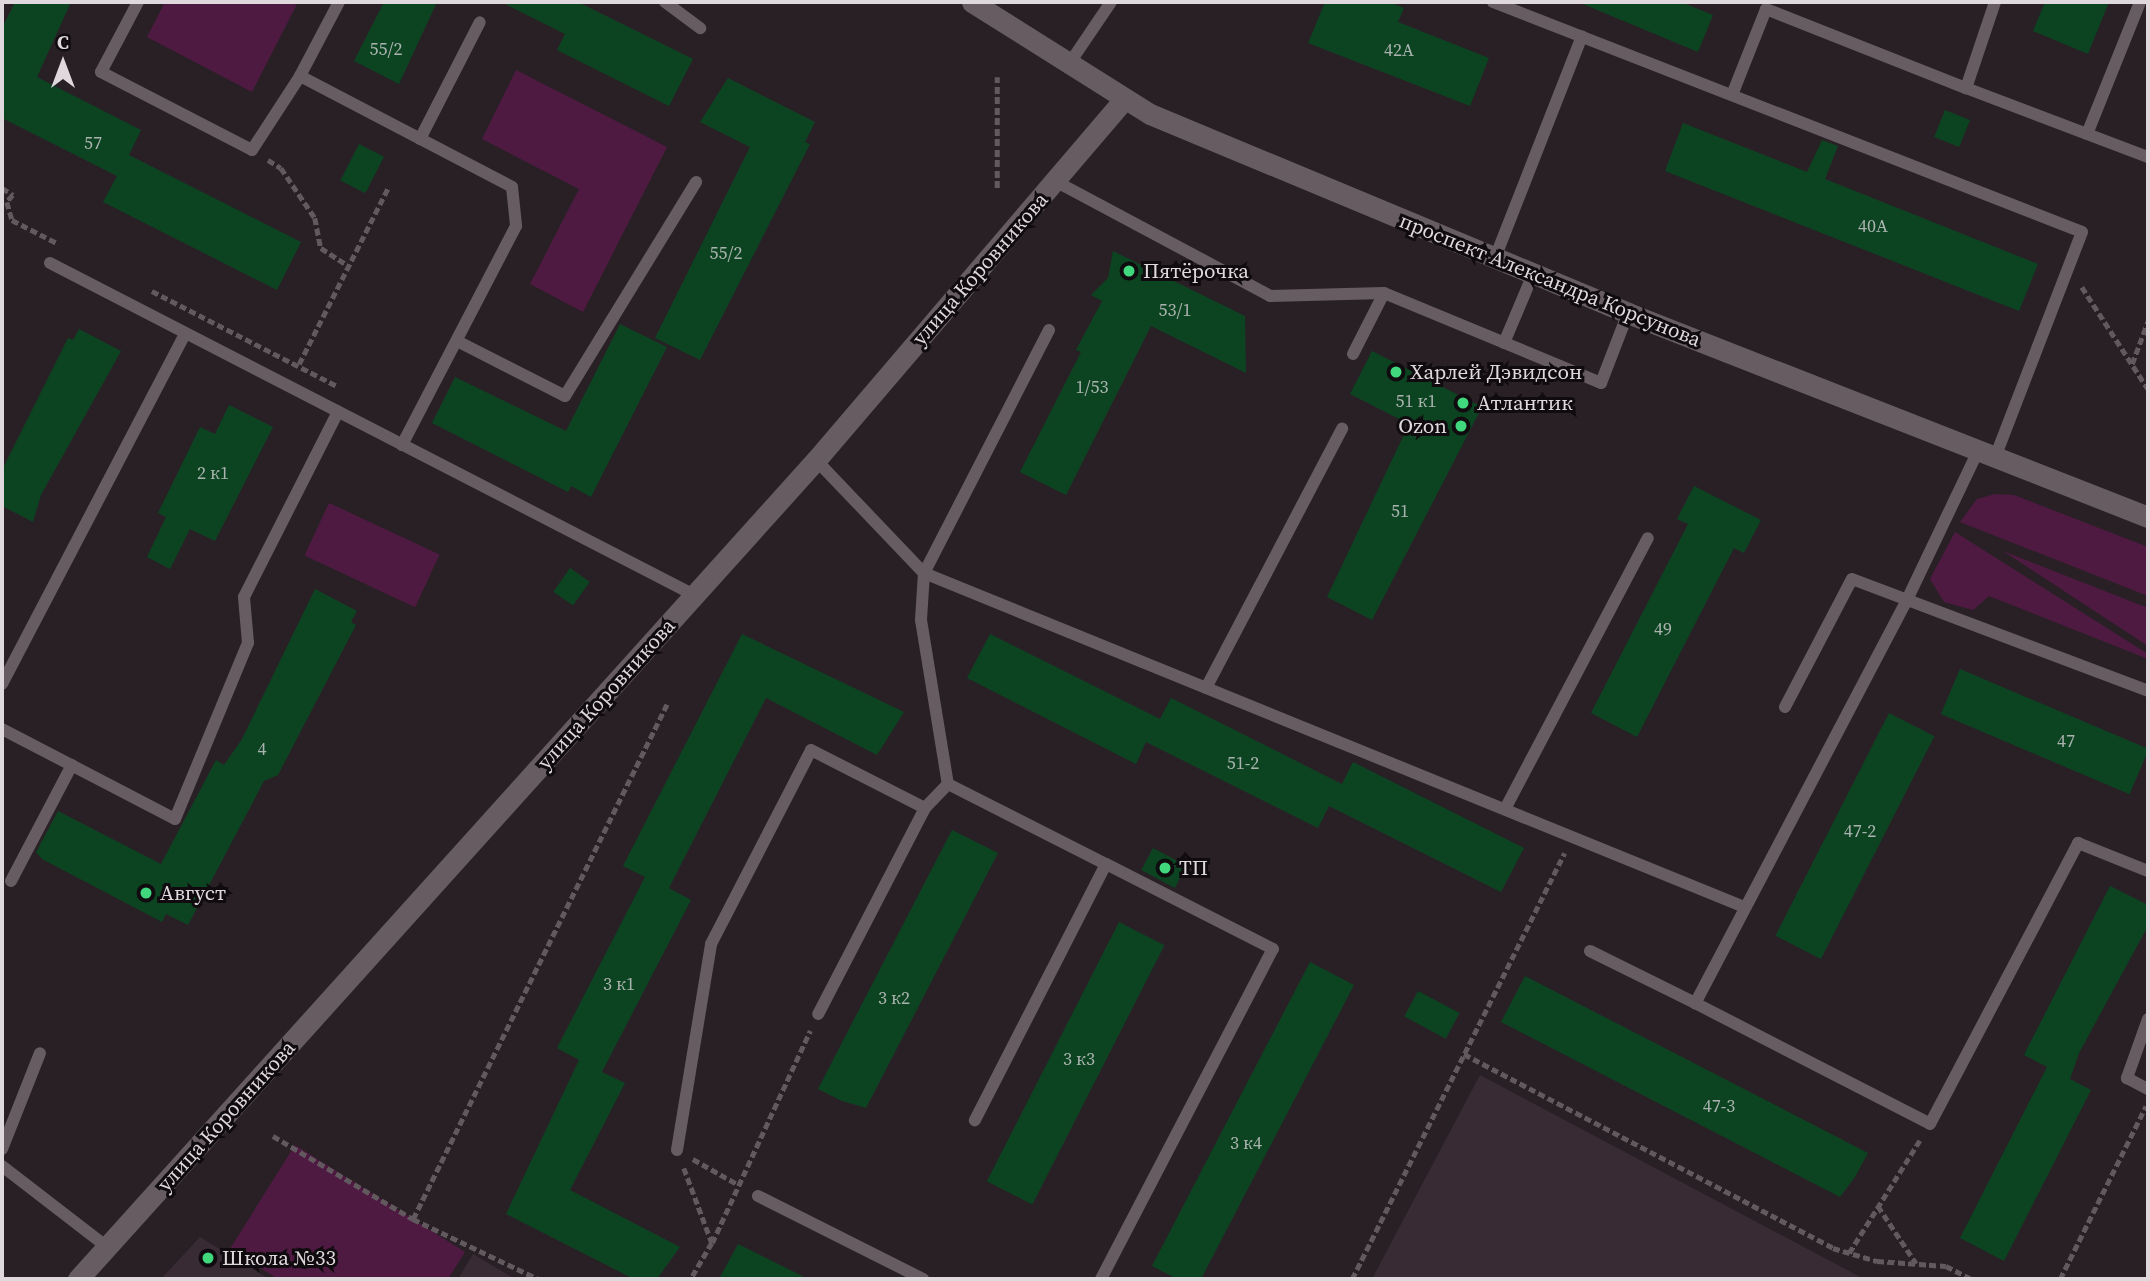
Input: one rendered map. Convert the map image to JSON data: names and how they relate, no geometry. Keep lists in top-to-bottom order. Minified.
{"streets":{"street":["улица Коровникова","проспект Александра Корсунова"]},"crossings":[["улица Коровникова","проспект Александра Корсунова"]],"places":["Пятёрочка","Харлей Дэвидсон","Атлантик","Ozon","ТП","Август","Школа №33"],"house_numbers":["55/2","42А","57","40А","55/2","53/1","1/53","51 к1","2 к1","51","49","47","4","51-2","47-2","3 к1","3 к2","3 к3","47-3","3 к4"],"north":"top"}
